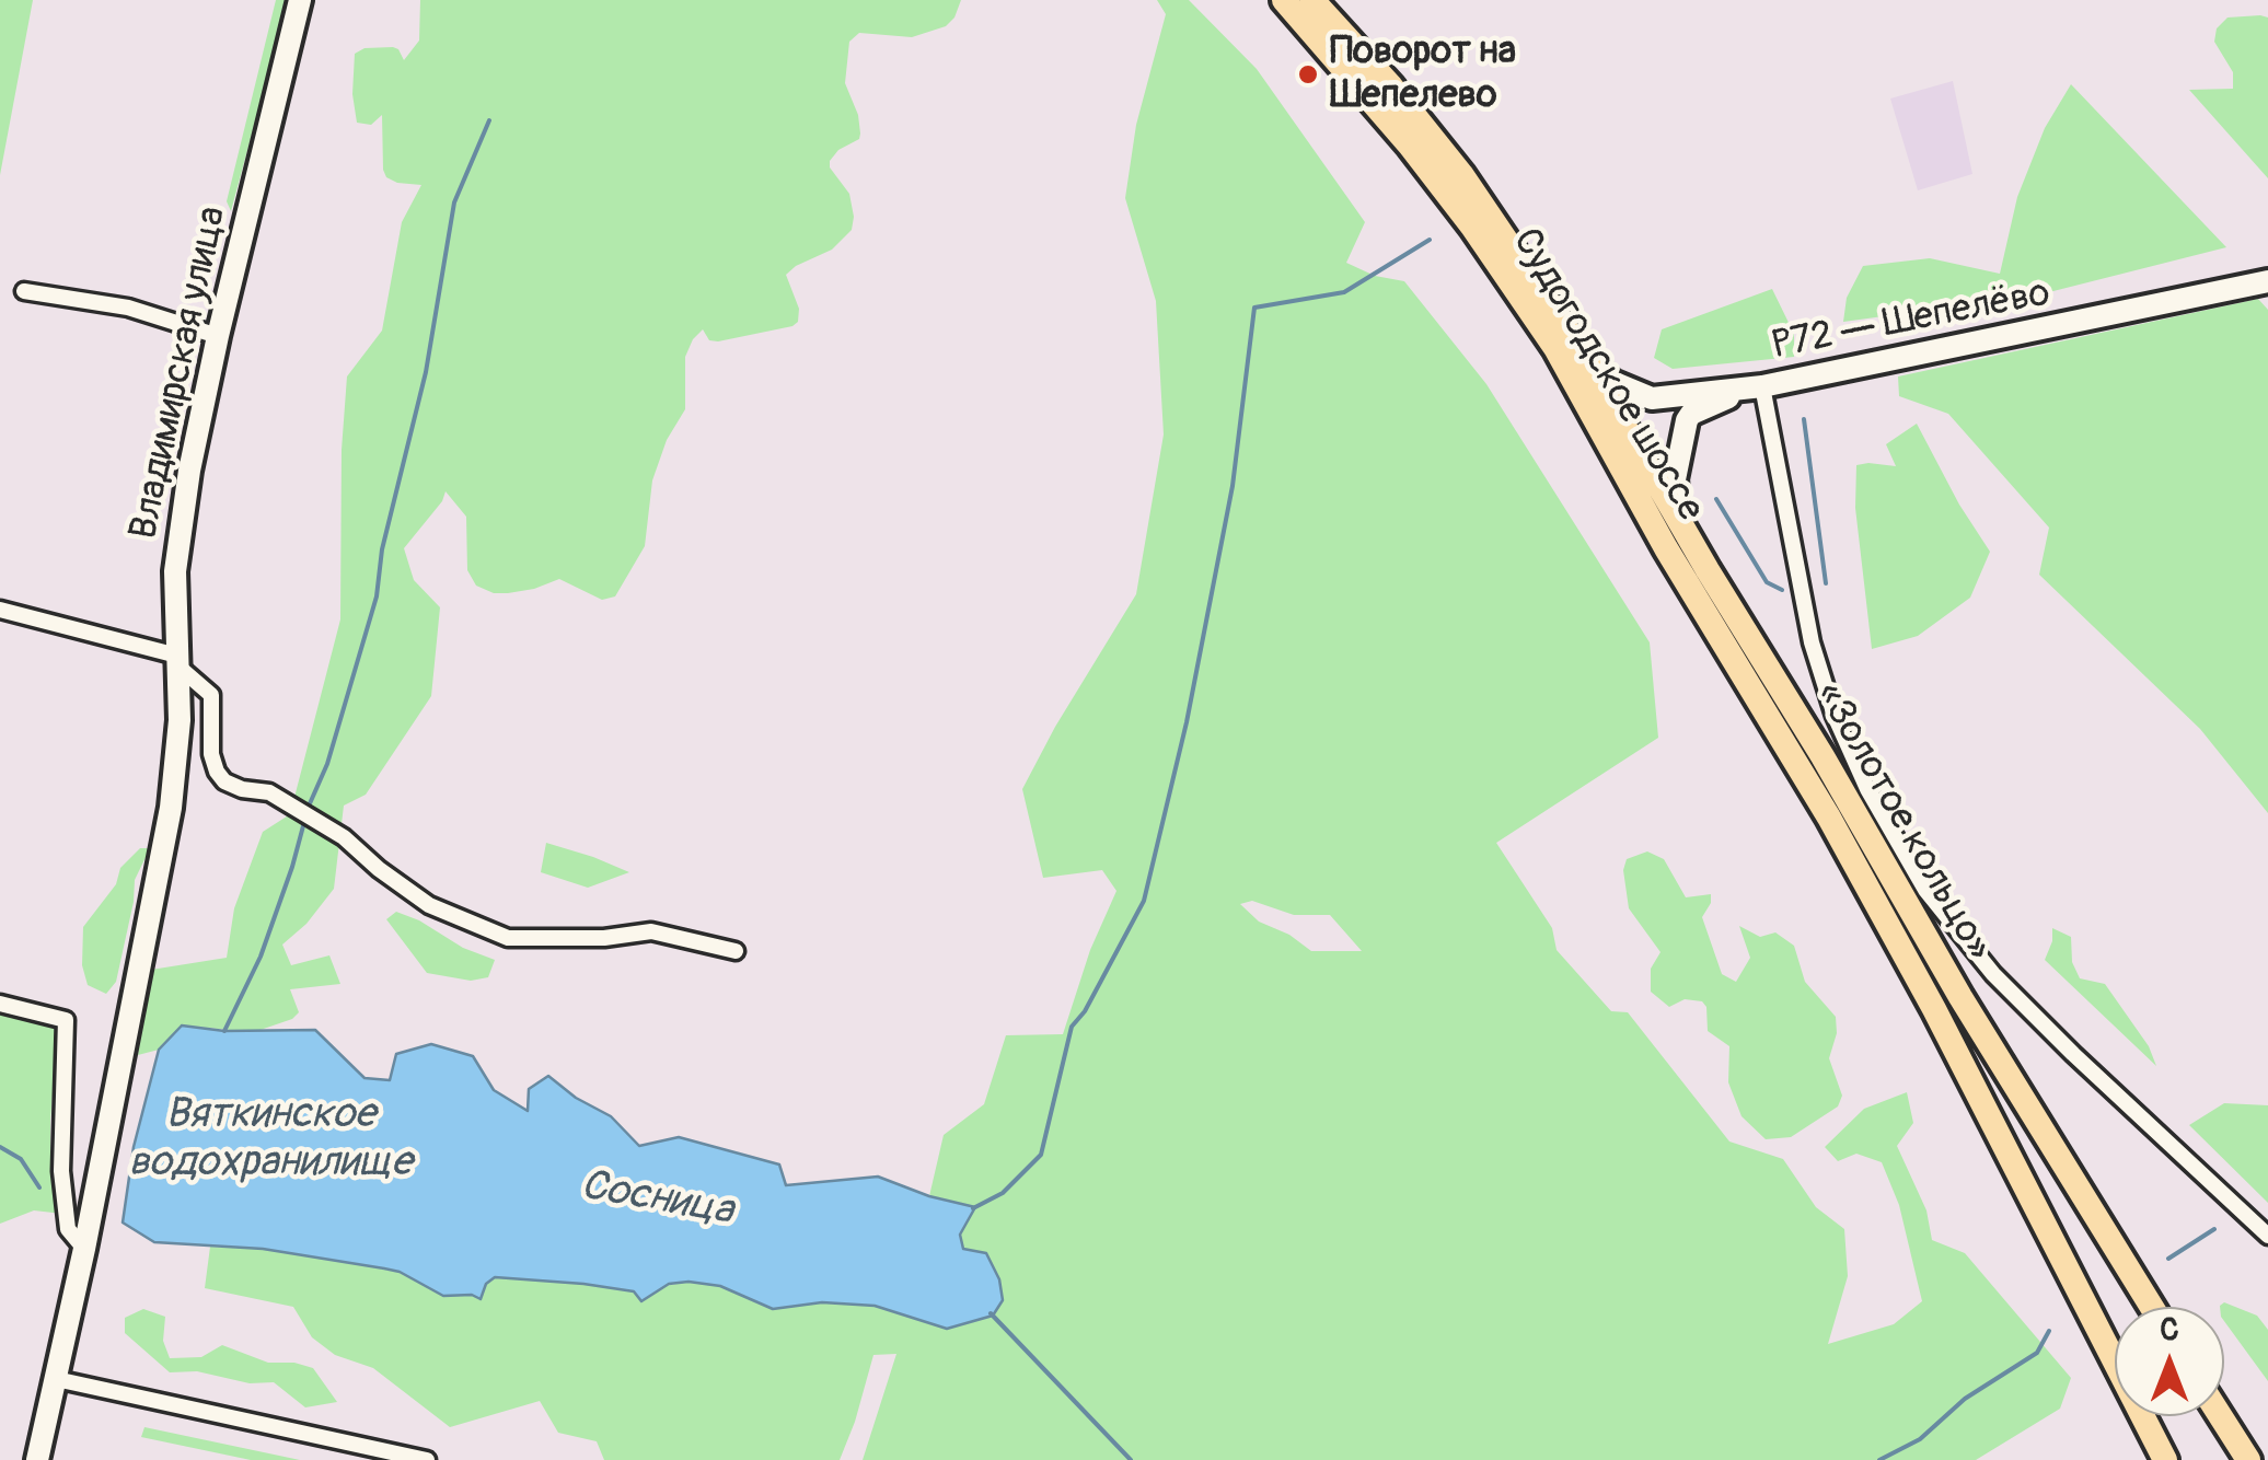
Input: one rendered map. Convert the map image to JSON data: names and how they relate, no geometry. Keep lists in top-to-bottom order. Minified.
{"streets":{"main road":["Судогодское шоссе","«Золотое кольцо»"],"street":["Р72 — Шепелёво","Владимирская улица"]},"crossings":[["Р72 — Шепелёво","Судогодское шоссе"],["Р72 — Шепелёво","«Золотое кольцо»"],["Судогодское шоссе","«Золотое кольцо»"]],"water":["Вяткинское водохранилище","Сосница"],"places":["Поворот на Шепелево"],"north":"top"}
